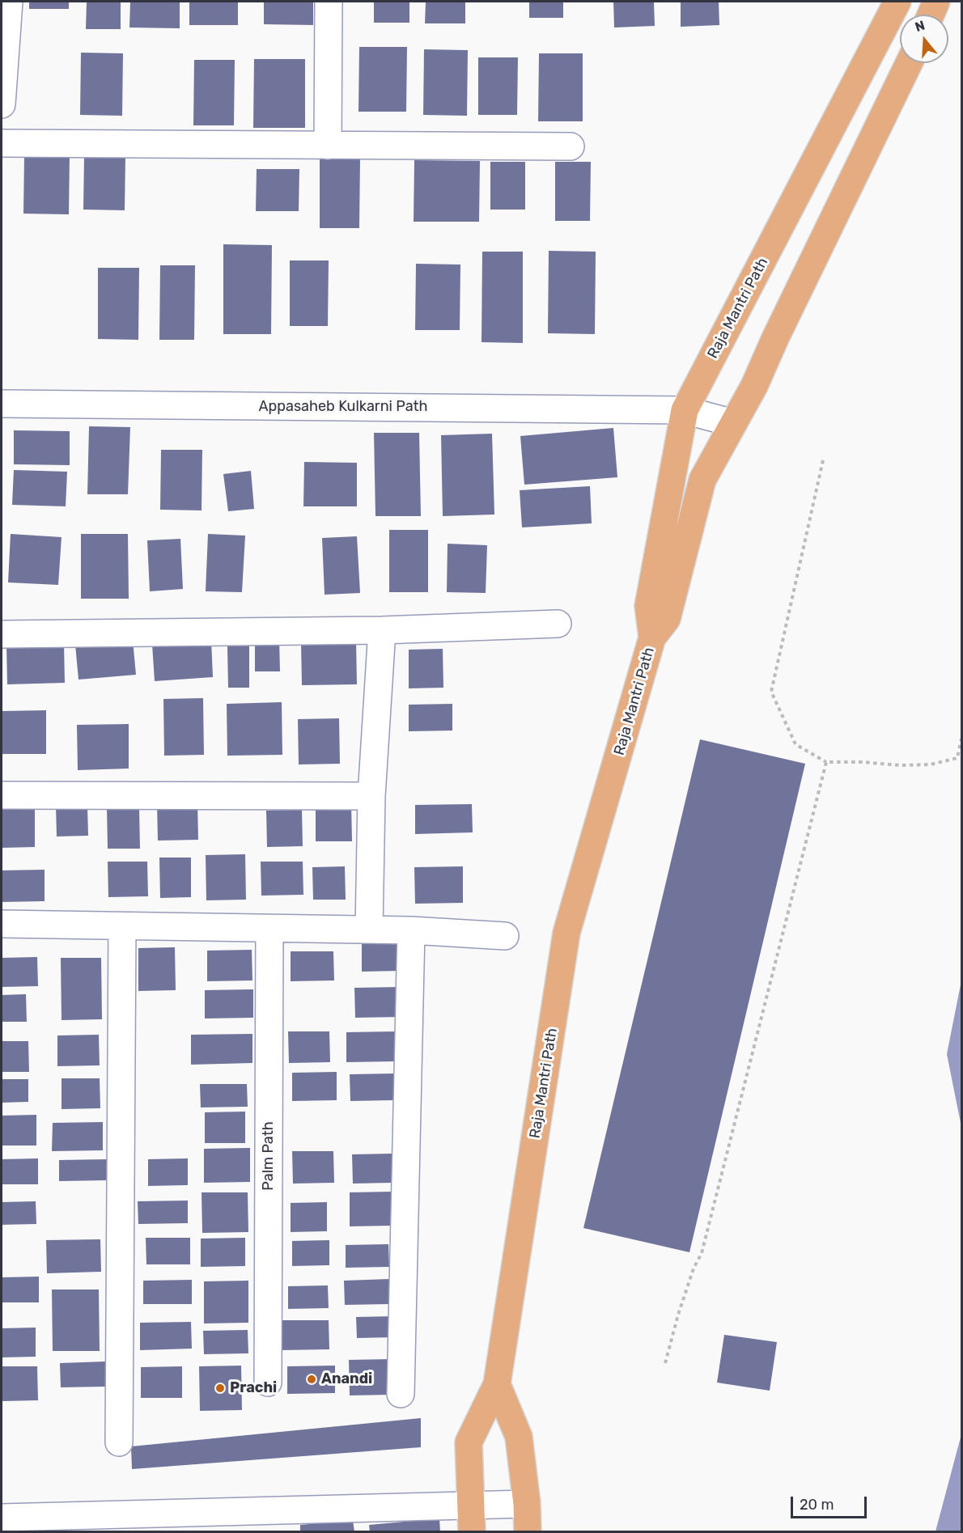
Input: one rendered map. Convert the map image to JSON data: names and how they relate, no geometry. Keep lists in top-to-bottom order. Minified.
{"streets":{"main road":["Raja Mantri Path"],"street":["Appasaheb Kulkarni Path","Palm Path"]},"crossings":[["Raja Mantri Path","Appasaheb Kulkarni Path"]],"places":["Anandi","Prachi"],"scale_bar":"20 m","north":"top"}
